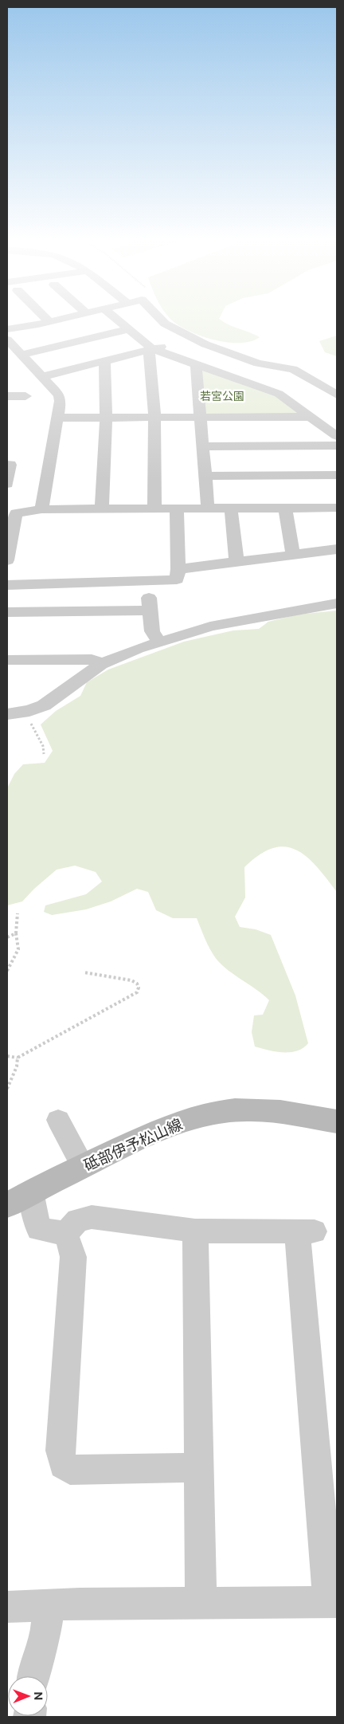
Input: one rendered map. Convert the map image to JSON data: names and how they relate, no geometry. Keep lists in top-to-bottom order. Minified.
{"streets":{"main road":["砥部伊予松山線"]},"parks":["若宮公園"],"north":"right"}
